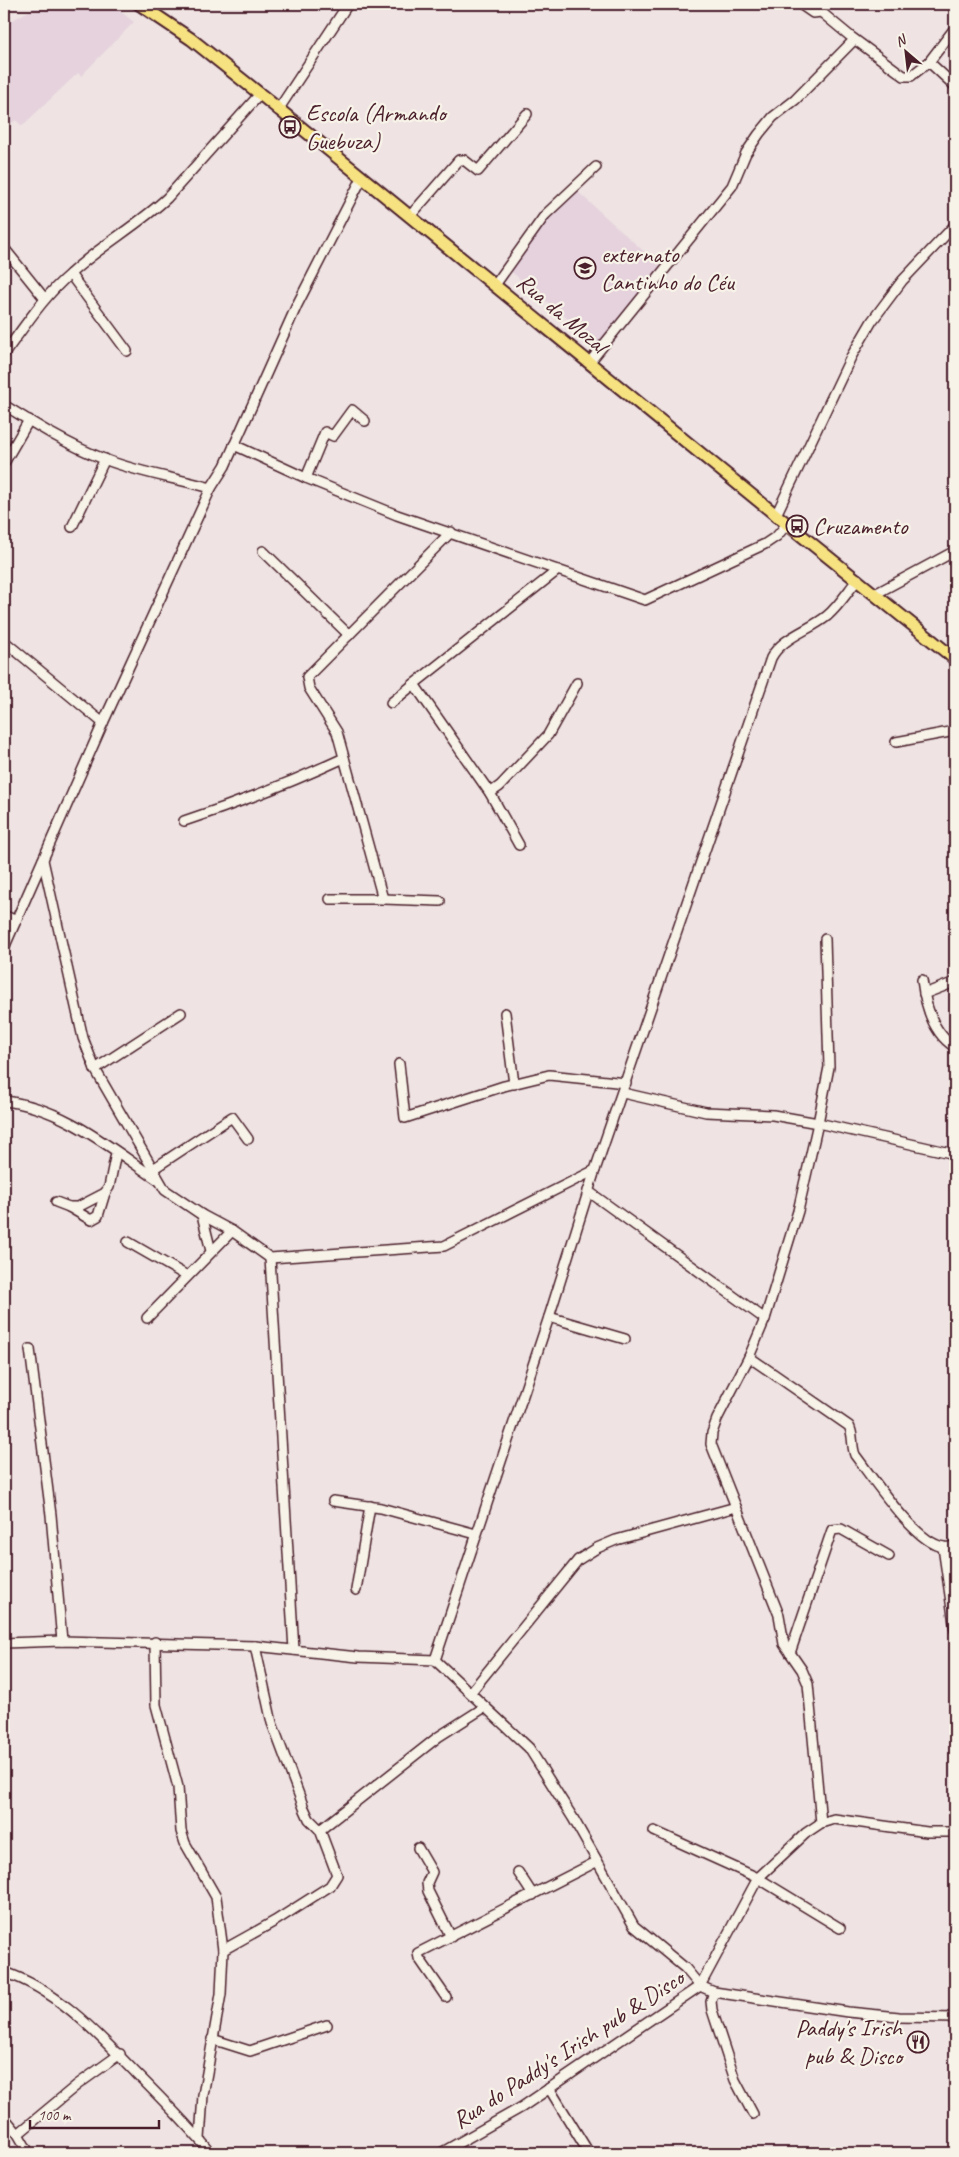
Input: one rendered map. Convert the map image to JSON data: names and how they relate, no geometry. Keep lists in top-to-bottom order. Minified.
{"streets":{"main road":["Rua da Mozal"],"street":["Rua do Paddy's Irish pub & Disco"]},"places":{"bus stop":["Escola (Armando Guebuza)","Cruzamento"],"school or university":["externato Cantinho do Céu"],"restaurant":["Paddy's Irish pub & Disco"]},"scale_bar":"100 m","north":"top left"}
